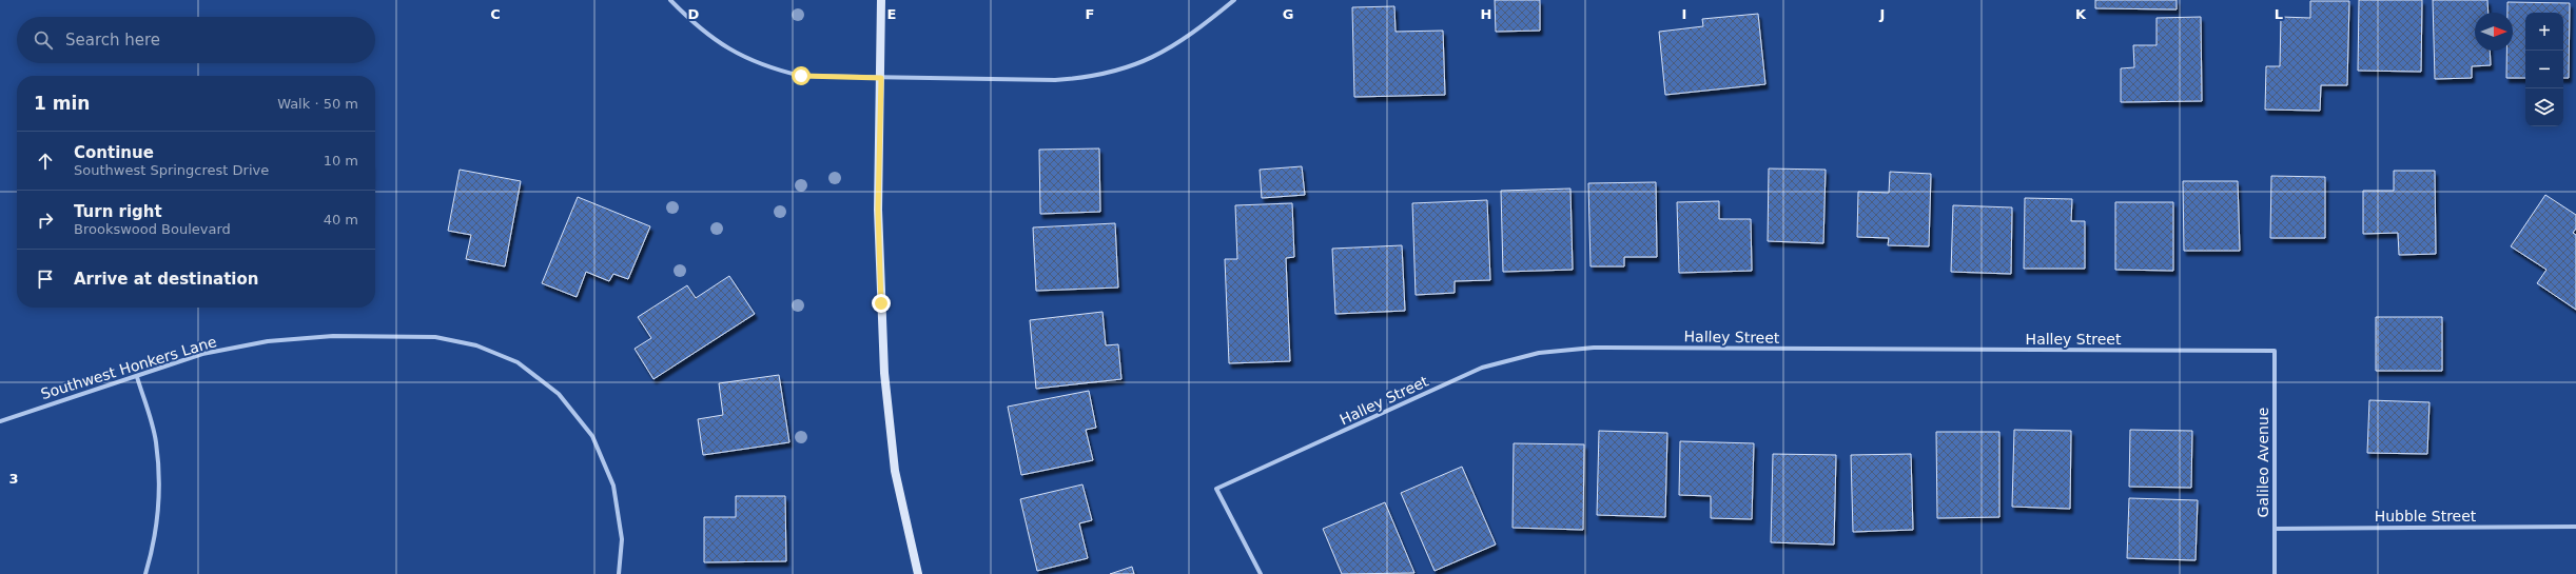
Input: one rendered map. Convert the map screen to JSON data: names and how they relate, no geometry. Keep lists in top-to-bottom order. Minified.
{"streets":{"street":["Halley Street","Southwest Honkers Lane","Galileo Avenue","Hubble Street"]},"crossings":[["Halley Street","Galileo Avenue"],["Galileo Avenue","Hubble Street"]],"north":"right","page":{"map_buttons":["+","−"],"search":"Search here","heading":["1 min","Walk · 50 m"],"list":[["Continue","Southwest Springcrest Drive","10 m"],["Turn right","Brookswood Boulevard","40 m"],"Arrive at destination"]},"grid":{"columns":["C","D","E","F","G","H","I","J","K","L"],"rows":["3"]}}
